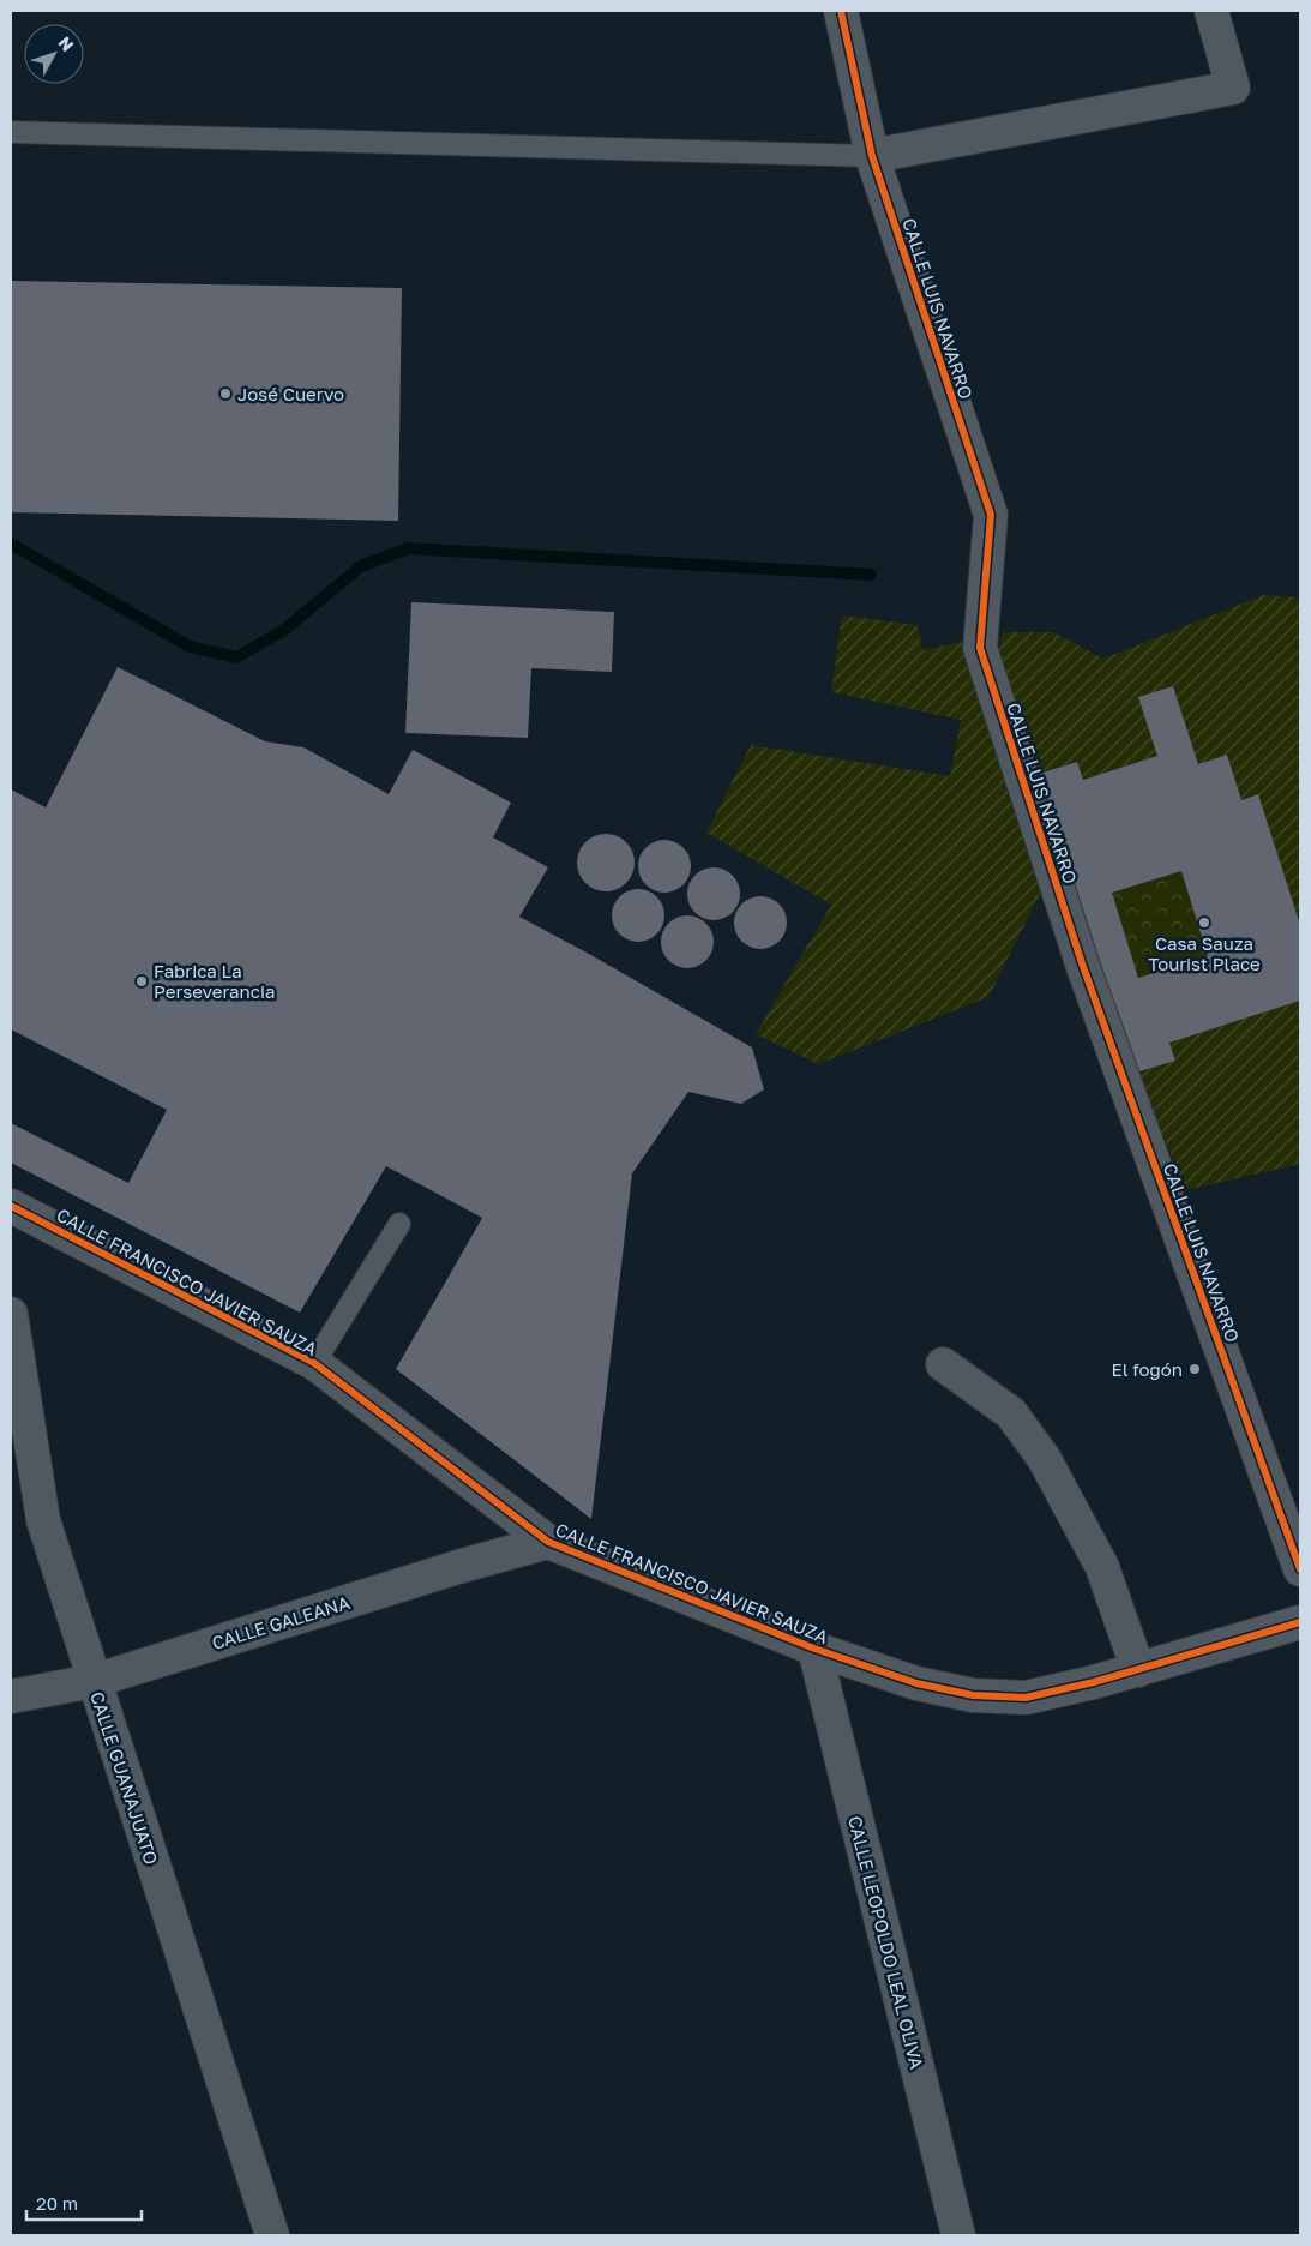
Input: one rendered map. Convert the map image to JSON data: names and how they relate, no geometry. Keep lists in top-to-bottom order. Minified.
{"streets":{"street":["CALLE LUIS NAVARRO","CALLE FRANCISCO JAVIER SAUZA","CALLE GALEANA","CALLE GUANAJUATO","CALLE LEOPOLDO LEAL OLIVA"]},"crossings":[["CALLE FRANCISCO JAVIER SAUZA","CALLE GALEANA"],["CALLE FRANCISCO JAVIER SAUZA","CALLE LEOPOLDO LEAL OLIVA"],["CALLE GALEANA","CALLE GUANAJUATO"]],"places":["José Cuervo","Casa Sauza Tourist Place","Fabrica La Perseverancia","El fogón"],"scale_bar":"20 m","north":"top right"}
